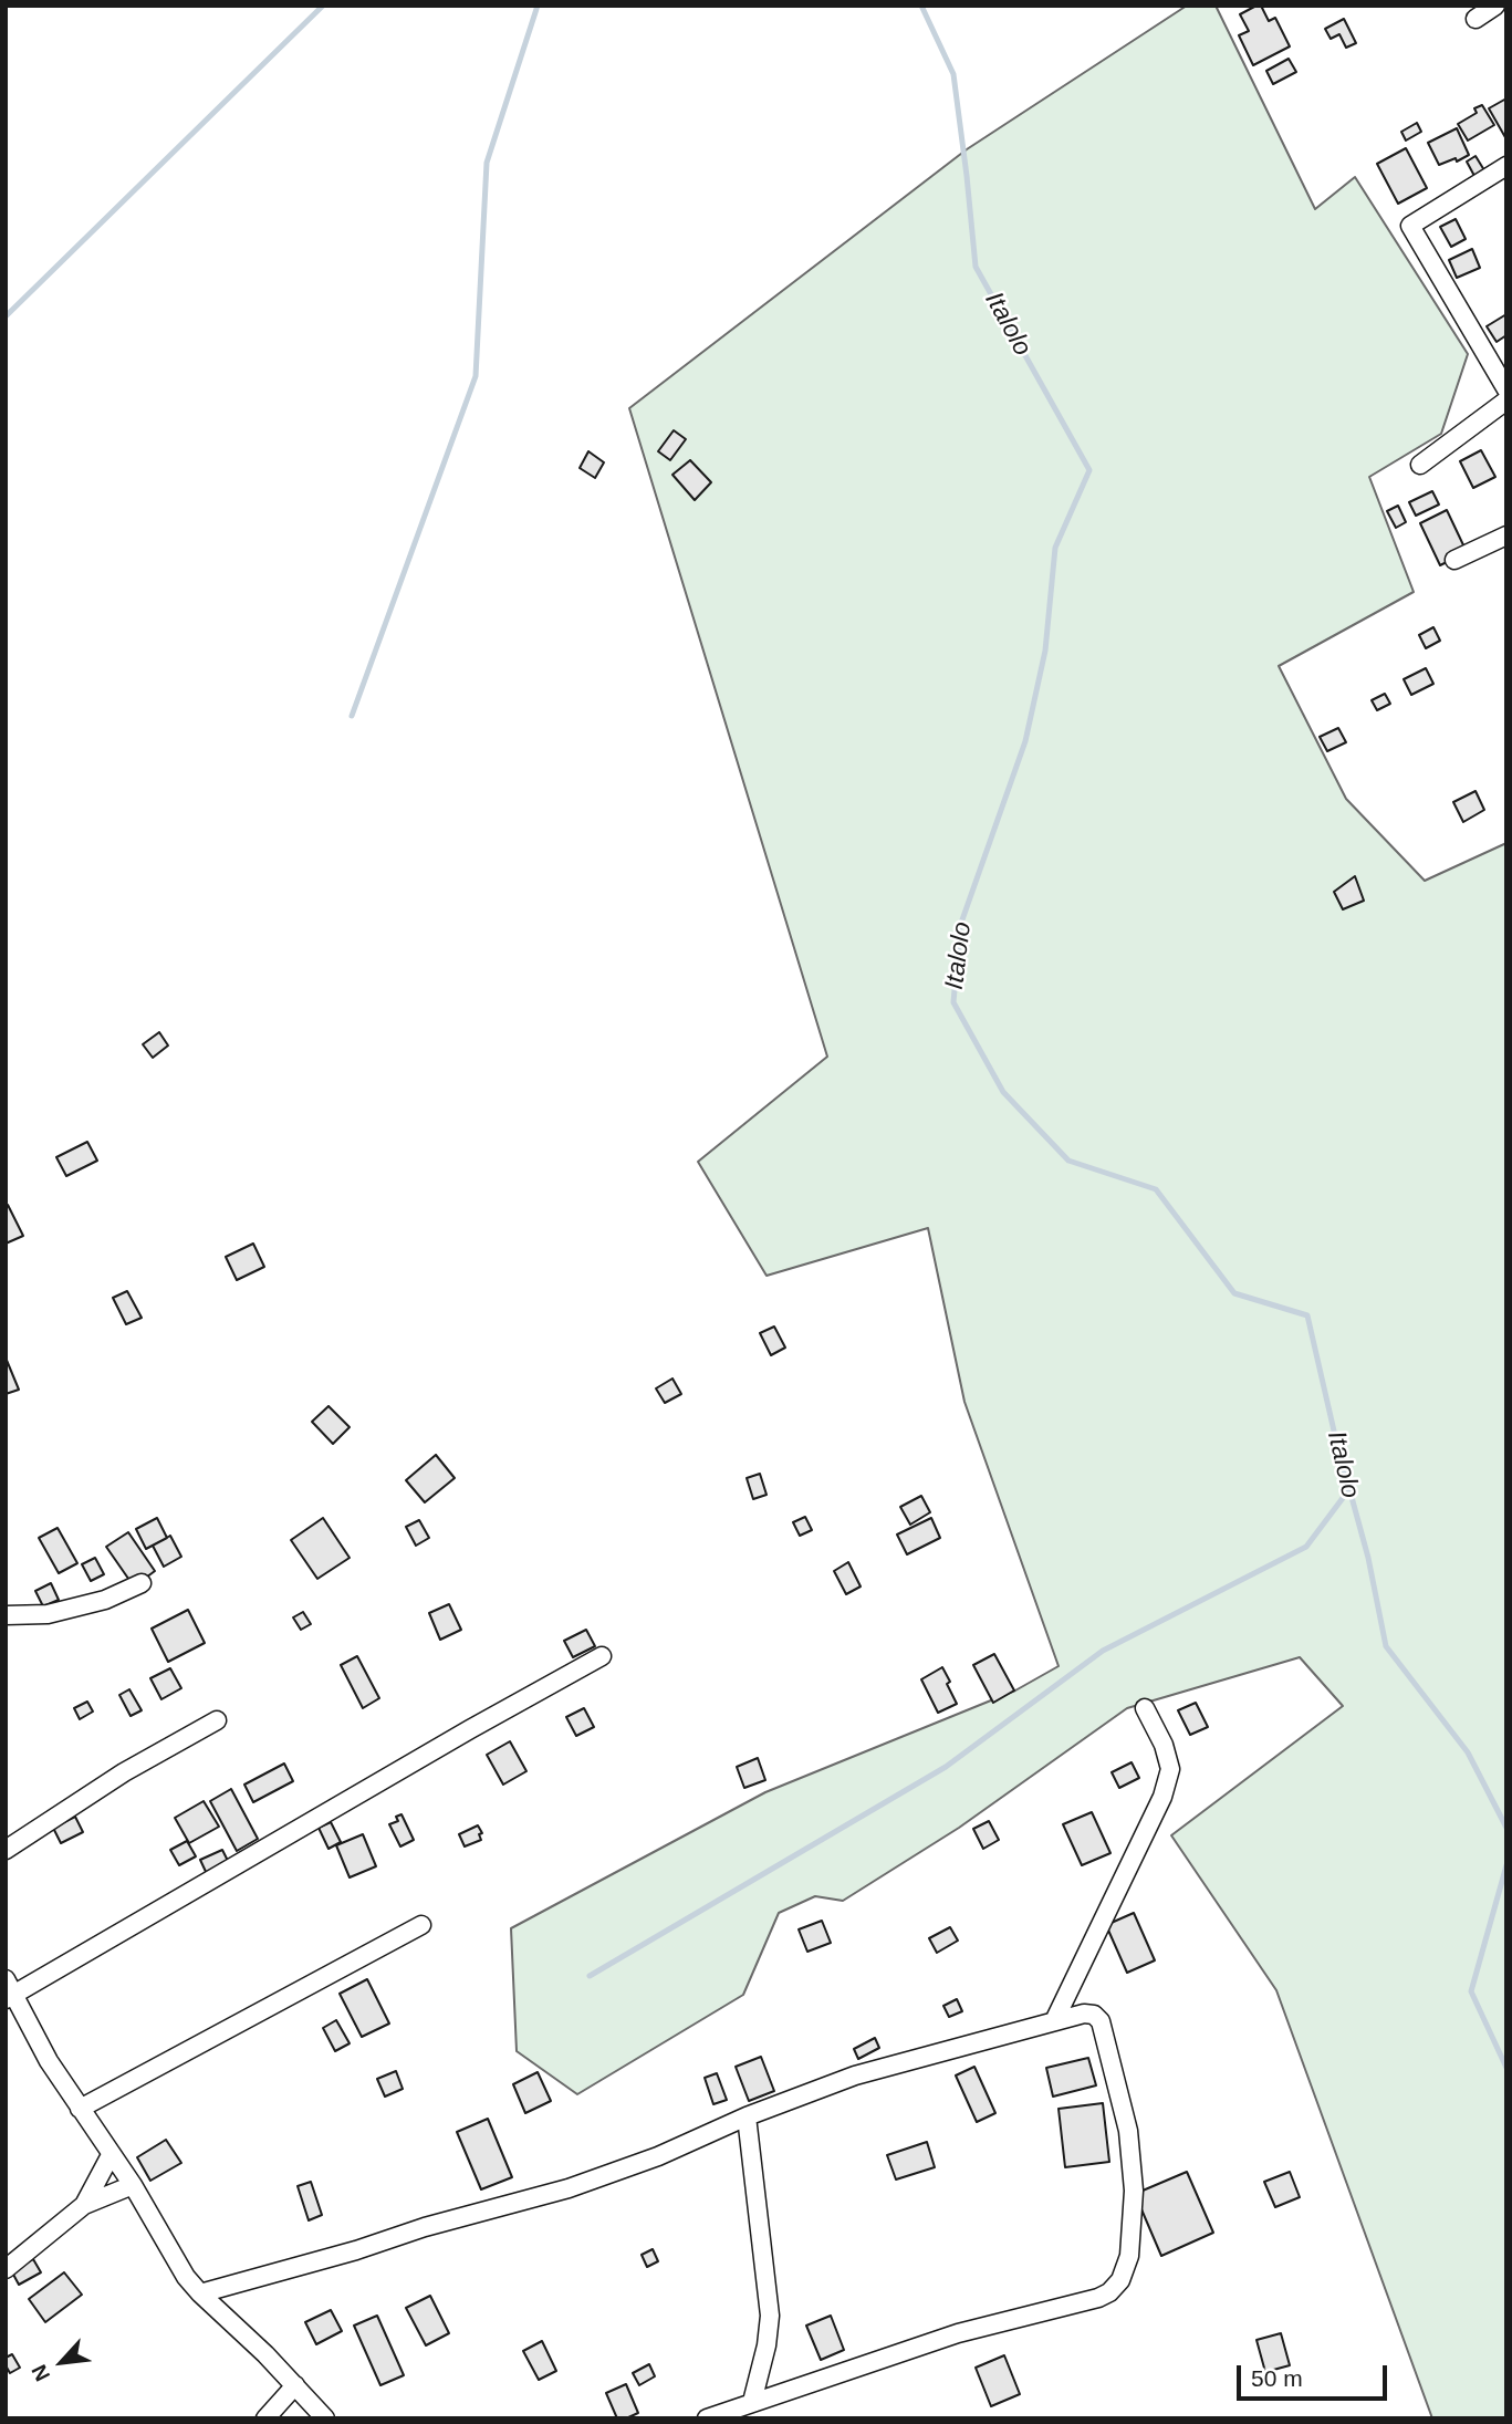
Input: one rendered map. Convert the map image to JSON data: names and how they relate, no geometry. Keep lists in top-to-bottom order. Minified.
{"water":["Italolo"],"scale_bar":"50 m","north":"bottom left"}
